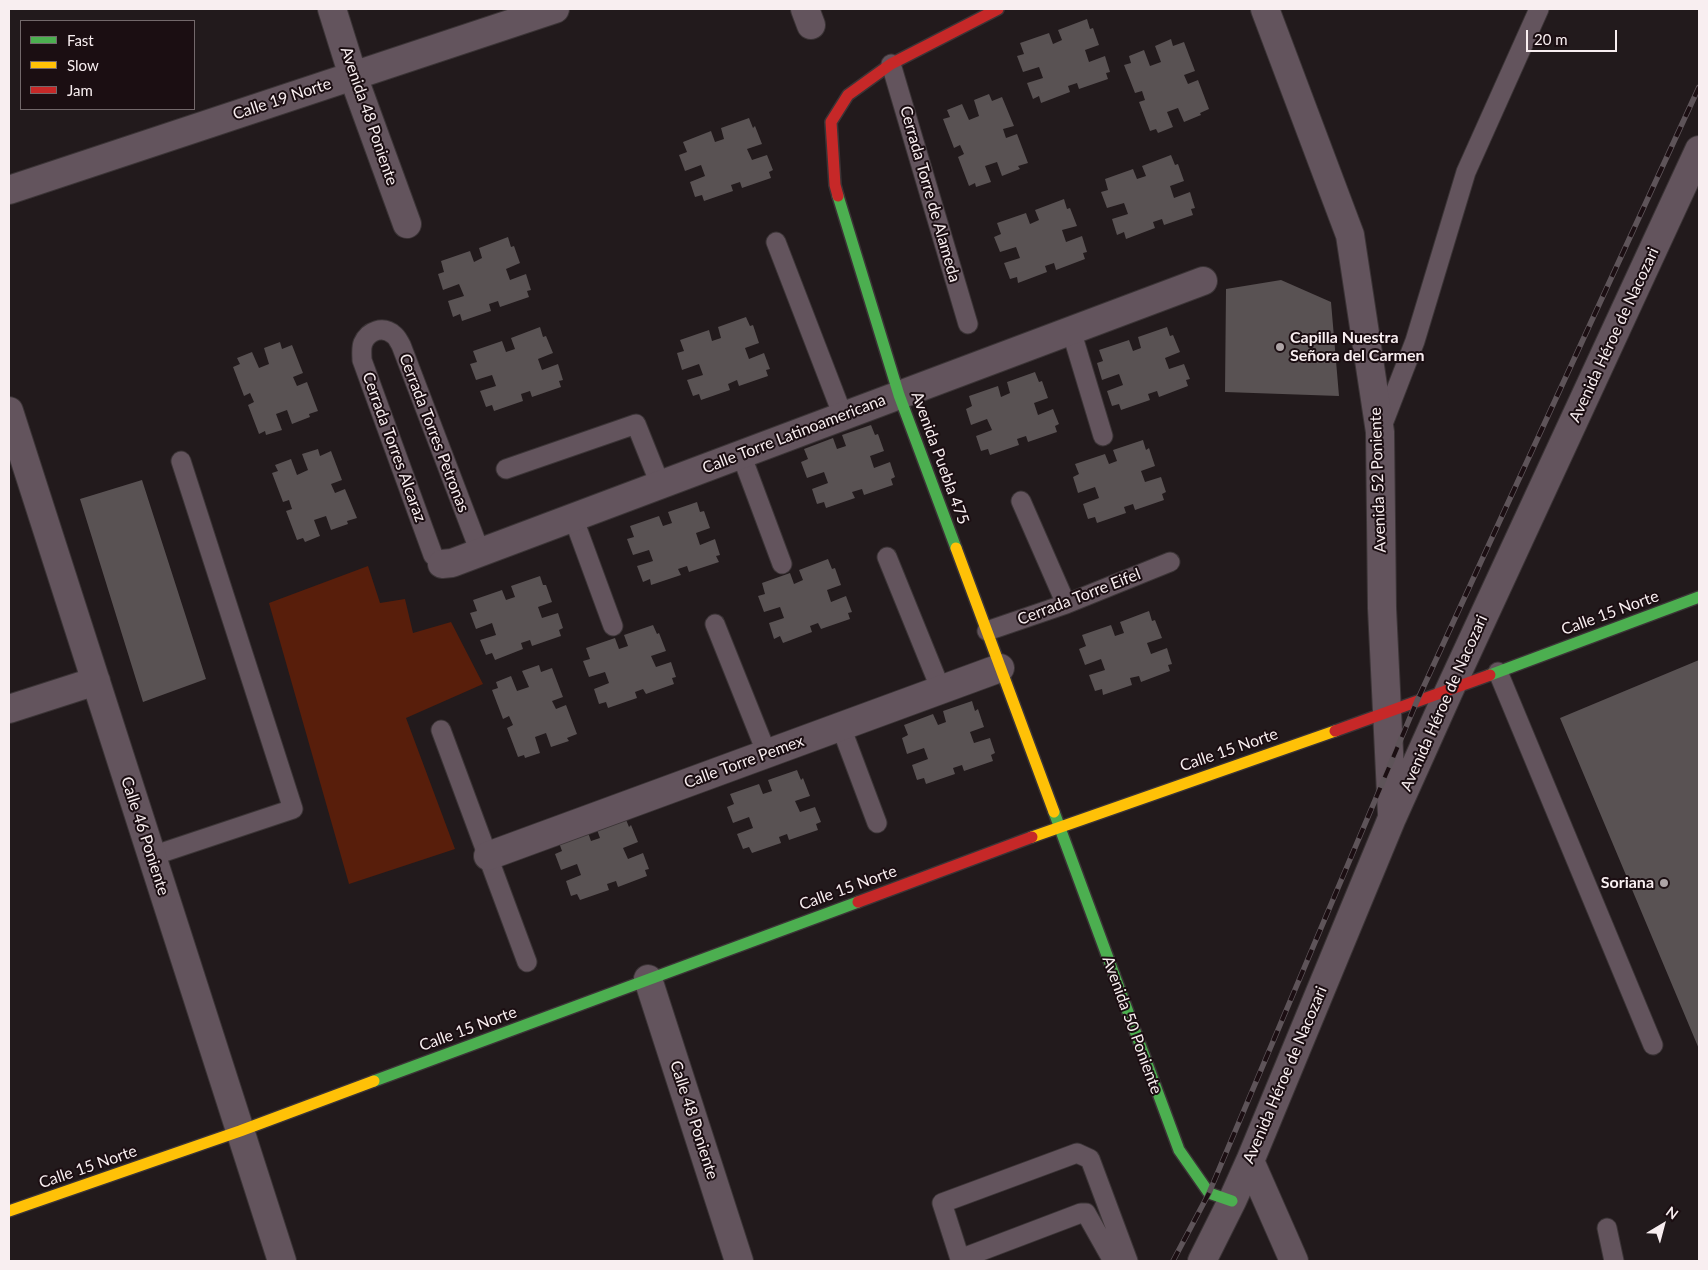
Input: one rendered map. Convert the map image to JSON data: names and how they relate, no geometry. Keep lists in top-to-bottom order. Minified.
{"streets":{"street":["Calle 19 Norte","Avenida 48 Poniente","Avenida Héroe de Nacozari","Calle Torre Latinoamericana","Avenida Puebla 475","Avenida 52 Poniente","Calle 15 Norte","Calle Torre Pemex","Calle 46 Poniente","Avenida 50 Poniente","Calle 48 Poniente"],"lane":["Cerrada Torre de Alameda","Cerrada Torres Petronas","Cerrada Torres Alcaraz","Cerrada Torre Eifel"]},"crossings":[["Calle 19 Norte","Avenida 48 Poniente"],["Cerrada Torre de Alameda","Avenida Puebla 475"],["Avenida Héroe de Nacozari","Avenida 52 Poniente"],["Avenida Héroe de Nacozari","Calle 15 Norte"],["Avenida Héroe de Nacozari","Avenida 50 Poniente"],["Cerrada Torres Petronas","Calle Torre Latinoamericana"],["Cerrada Torres Petronas","Cerrada Torres Alcaraz"],["Calle Torre Latinoamericana","Cerrada Torres Alcaraz"],["Calle Torre Latinoamericana","Avenida Puebla 475"],["Avenida Puebla 475","Cerrada Torre Eifel"],["Avenida Puebla 475","Calle 15 Norte"],["Avenida Puebla 475","Calle Torre Pemex"],["Avenida Puebla 475","Avenida 50 Poniente"],["Avenida 52 Poniente","Calle 15 Norte"],["Calle 15 Norte","Calle 46 Poniente"],["Calle 15 Norte","Avenida 50 Poniente"],["Calle 15 Norte","Calle 48 Poniente"]],"places":["Capilla Nuestra Señora del Carmen","Soriana"],"legend":["Fast","Slow","Jam"],"scale_bar":"20 m","north":"top right"}
